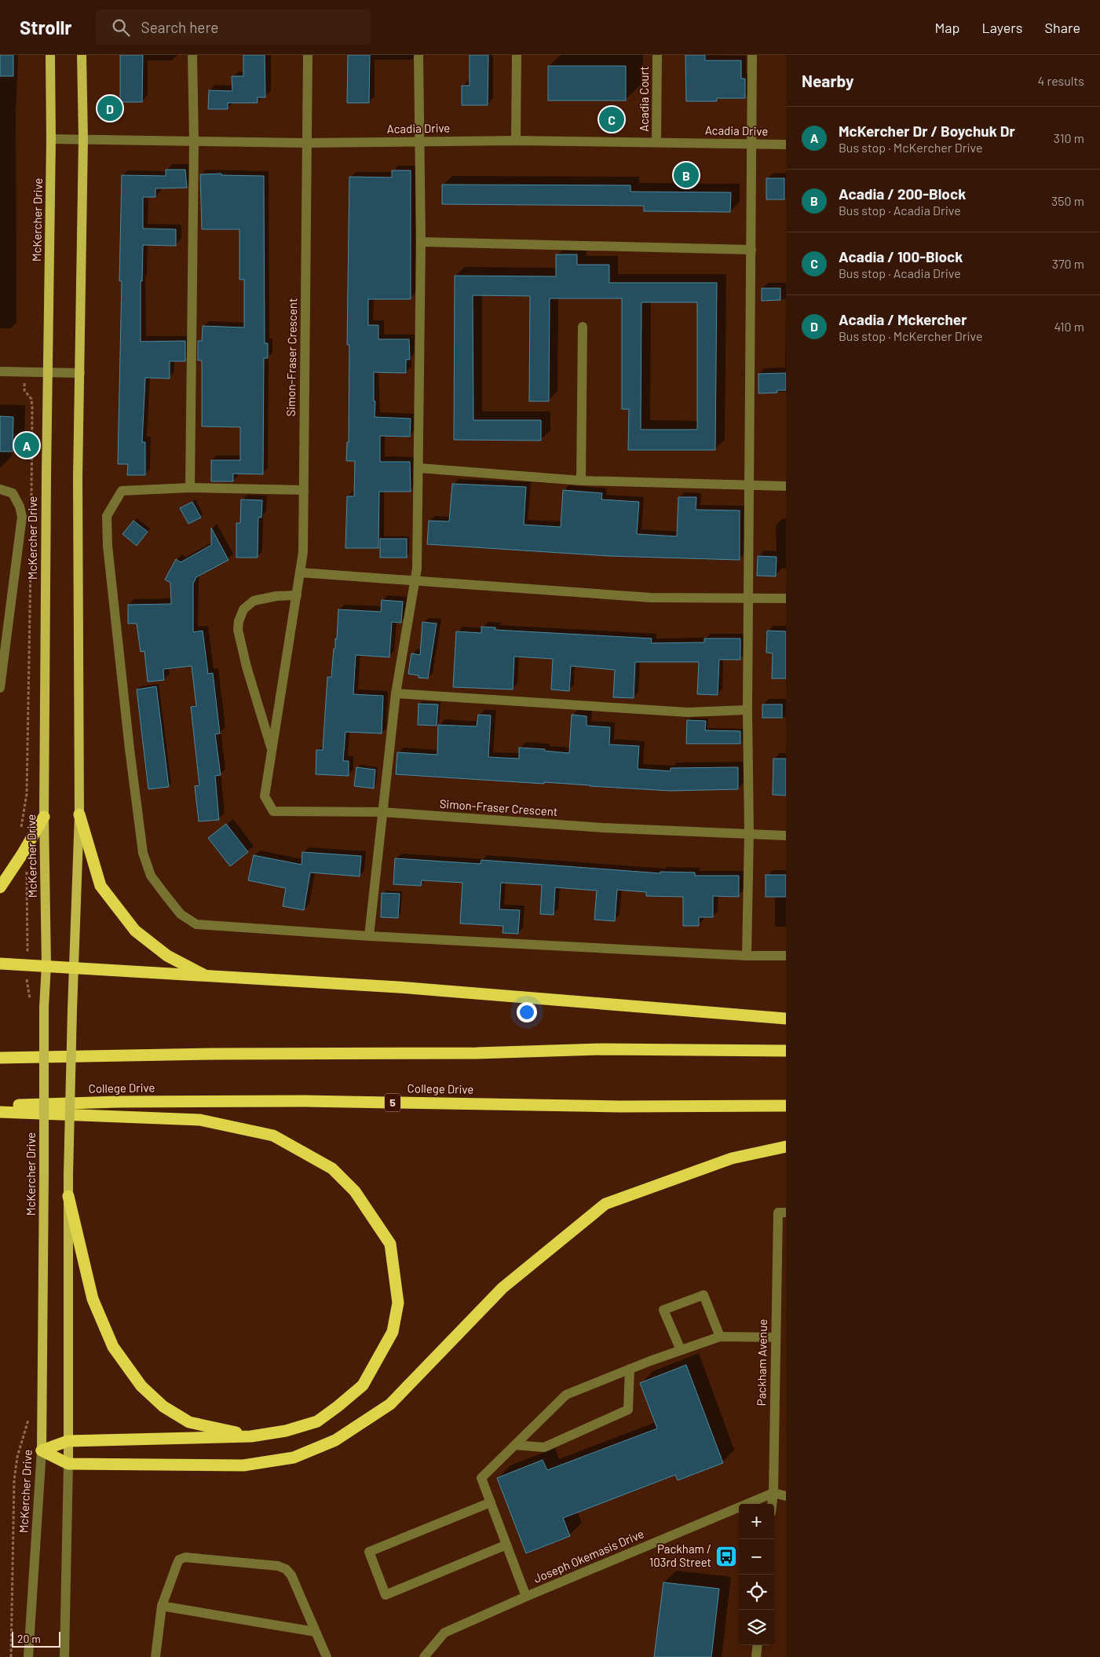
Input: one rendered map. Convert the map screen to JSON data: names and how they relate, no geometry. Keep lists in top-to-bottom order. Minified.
{"streets":{"highway":["College Drive","5"],"main road":["McKercher Drive"],"street":["Acadia Court","Acadia Drive","Simon-Fraser Crescent","Packham Avenue","Joseph Okemasis Drive"]},"crossings":[["Acadia Court","Acadia Drive"],["Acadia Drive","McKercher Drive"],["Acadia Drive","Simon-Fraser Crescent"],["Packham Avenue","Joseph Okemasis Drive"]],"places":{"bus stop":["Packham / 103rd Street"]},"scale_bar":"20 m","page":{"header":"Strollr","search":"Search here","nav":["Map","Layers","Share"],"heading":["Nearby","4 results"],"pins":["D","C","B","A"],"list":[{"mark":"A","name":"McKercher Dr / Boychuk Dr","note":"Bus stop · McKercher Drive","value":"310 m"},{"mark":"B","name":"Acadia / 200-Block","note":"Bus stop · Acadia Drive","value":"350 m"},{"mark":"C","name":"Acadia / 100-Block","note":"Bus stop · Acadia Drive","value":"370 m"},{"mark":"D","name":"Acadia / Mckercher","note":"Bus stop · McKercher Drive","value":"410 m"}],"map_buttons":["+","−"],"scale":"20 m"}}
